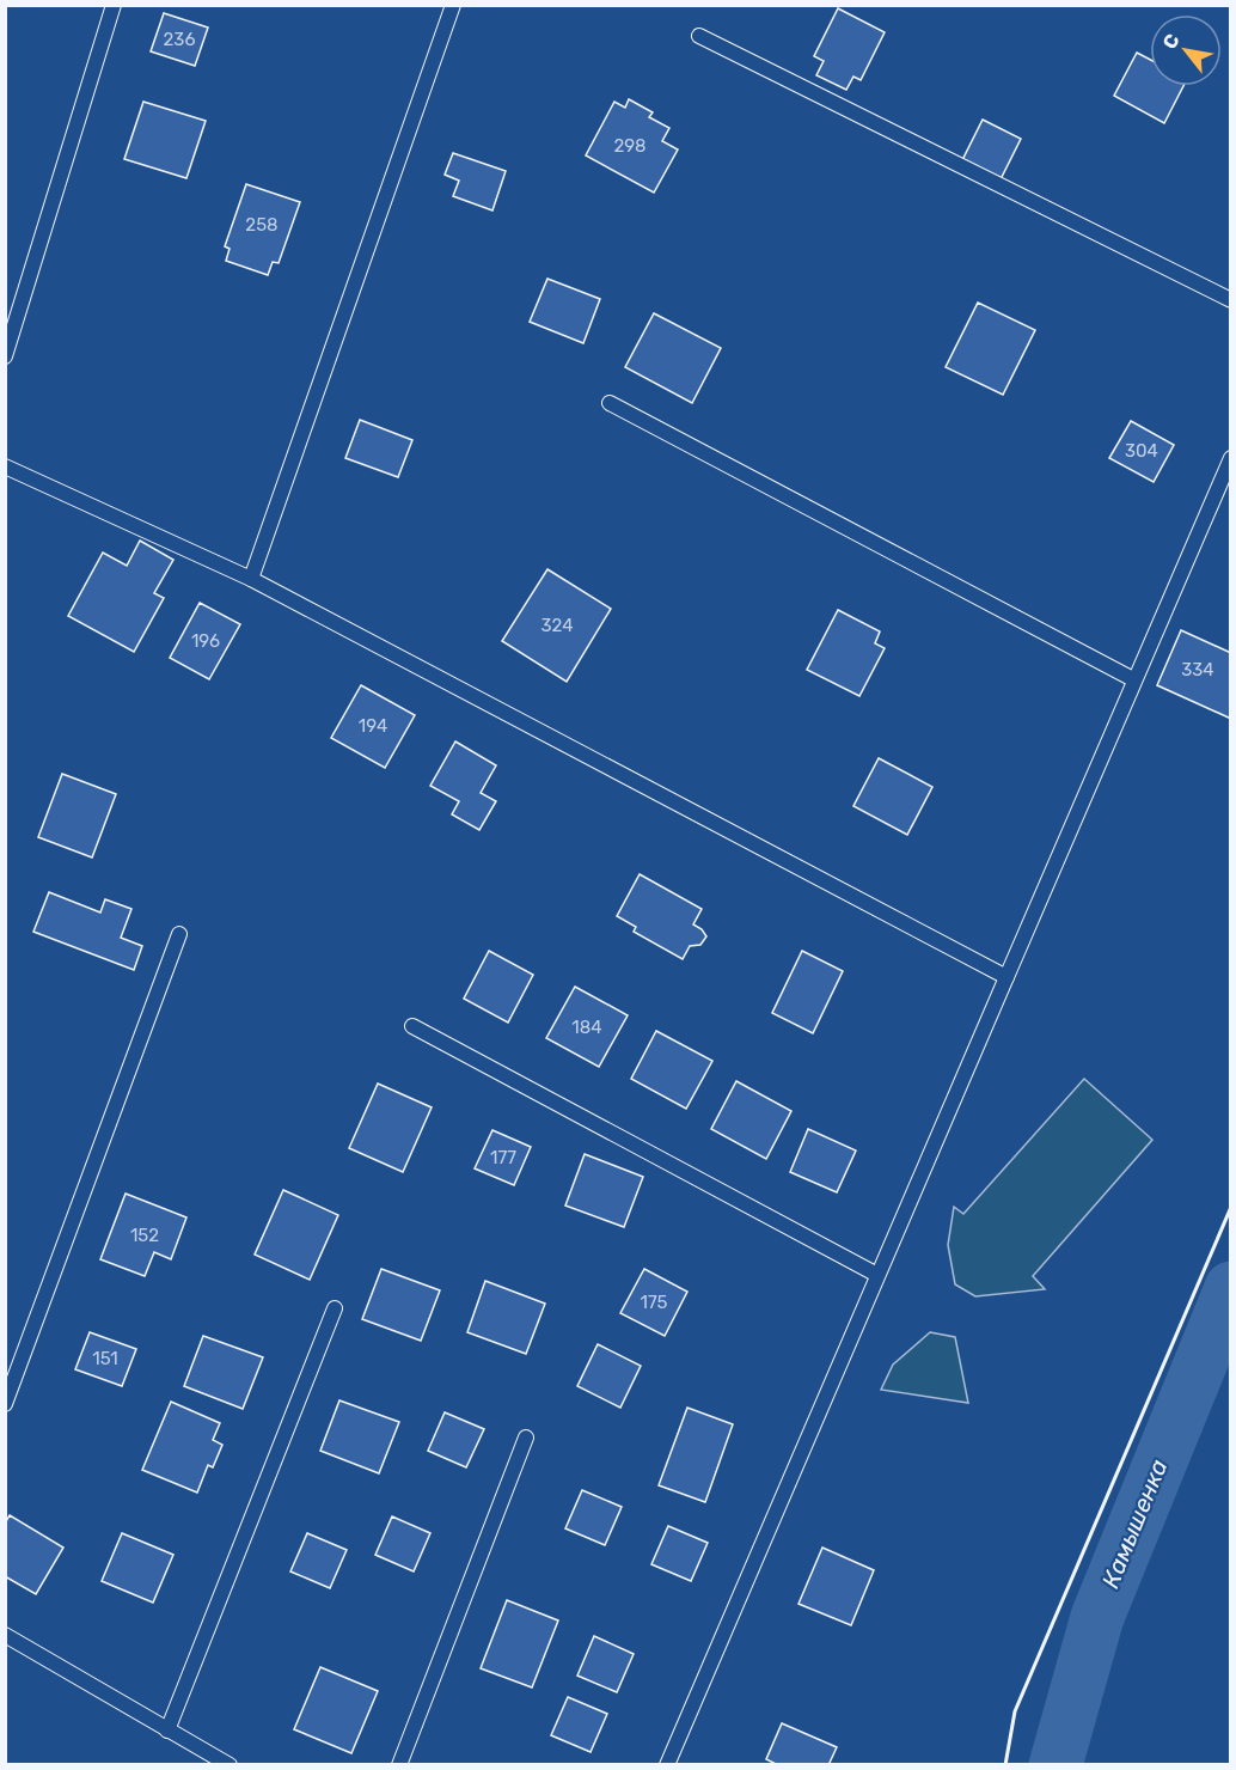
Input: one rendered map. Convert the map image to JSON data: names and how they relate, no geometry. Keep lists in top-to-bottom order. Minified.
{"water":["Камышенка"],"house_numbers":["236","298","258","304","324","196","334","194","184","177","152","175","151"],"north":"top left"}
